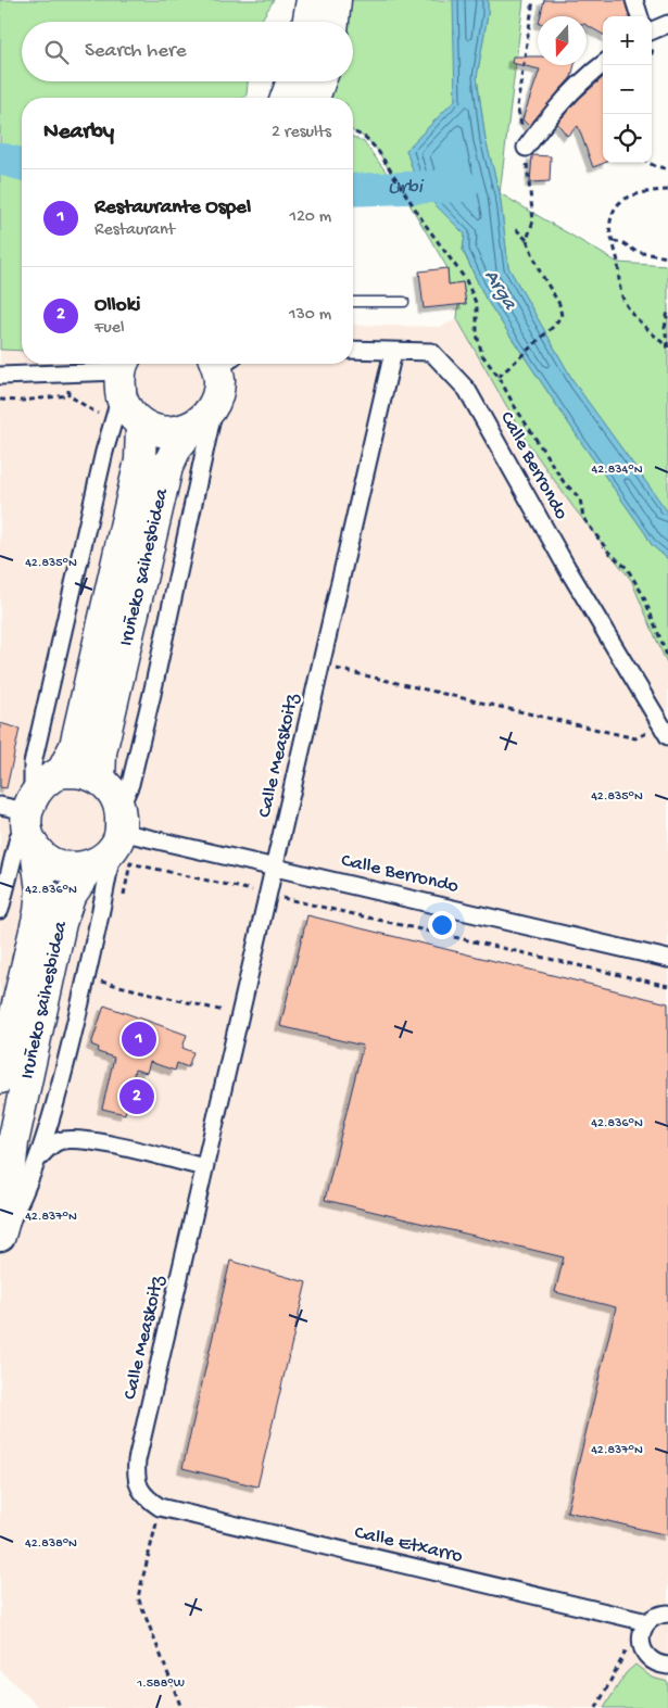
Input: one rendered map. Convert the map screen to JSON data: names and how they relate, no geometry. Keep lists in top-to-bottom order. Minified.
{"streets":{"highway":["Iruñeko saihesbidea"],"street":["Calle Berrondo","Calle Measkoitz","Calle Etxarro"]},"crossings":[["Calle Berrondo","Iruñeko saihesbidea"],["Calle Berrondo","Calle Measkoitz"],["Calle Measkoitz","Calle Etxarro"]],"water":["Urbi","Arga"],"north":"bottom","page":{"map_buttons":["+","−"],"search":"Search here","heading":["Nearby","2 results"],"list":[{"mark":"1","name":"Restaurante Ospel","note":"Restaurant","value":"120 m"},{"mark":"2","name":"Olloki","note":"Fuel","value":"130 m"}],"pins":["1","2"]},"coordinates":["42.834°N","42.835°N","42.836°N","42.837°N","42.838°N","1.588°W"]}
